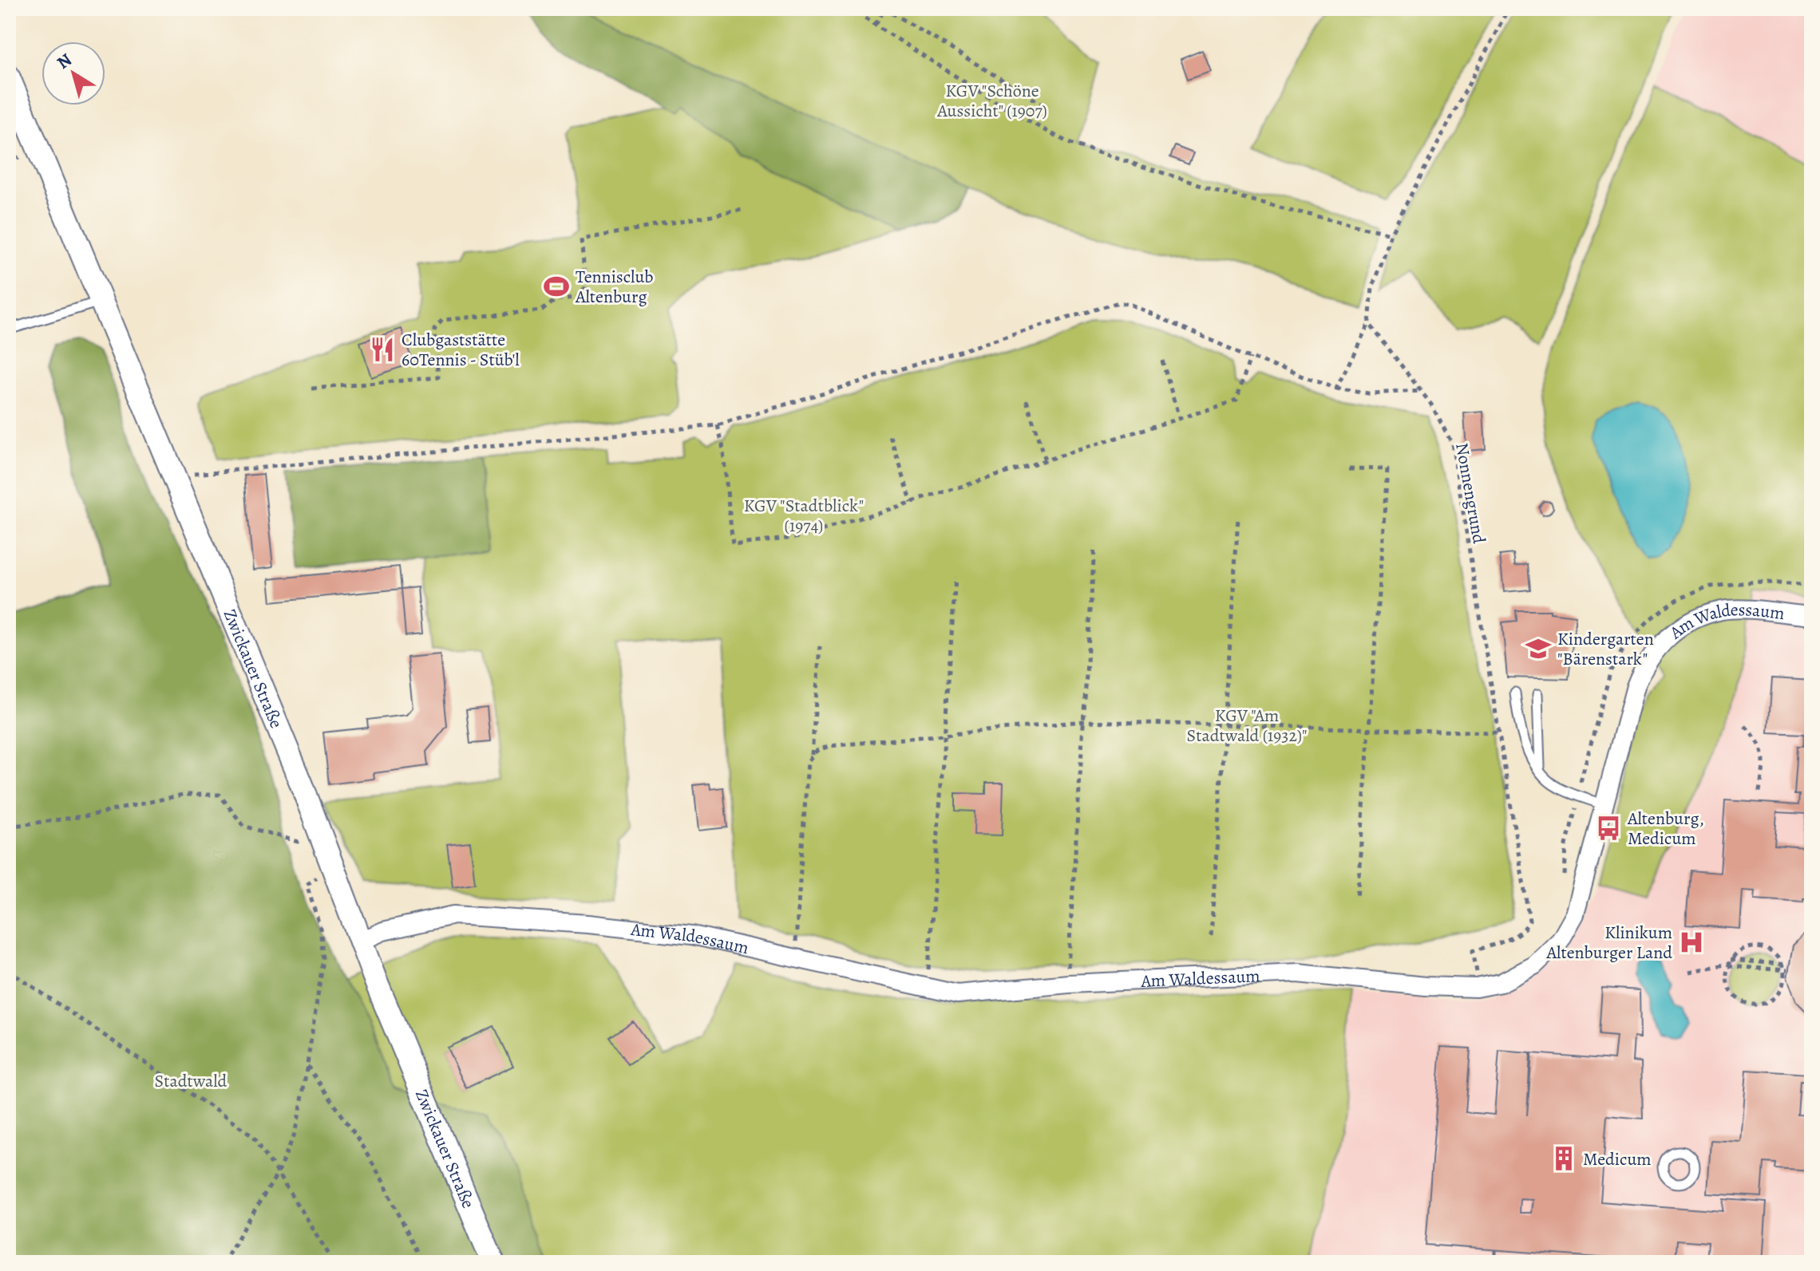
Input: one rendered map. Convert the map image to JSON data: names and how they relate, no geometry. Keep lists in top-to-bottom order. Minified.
{"streets":{"street":["Am Waldessaum","Zwickauer Straße"],"path":["Nonnengrund"]},"crossings":[["Am Waldessaum","Zwickauer Straße"]],"parks":["KGV \"Schöne Aussicht\" (1907)","KGV \"Stadtblick\" (1974)","KGV \"Am Stadtwald (1932)\"","Stadtwald"],"places":{"sports":["Tennisclub Altenburg"],"restaurant":["Clubgaststätte 60Tennis - Stüb'l"],"school or university":["Kindergarten \"Bärenstark\""],"bus stop":["Altenburg, Medicum"],"hospital":["Klinikum Altenburger Land"],"building":["Medicum"]},"north":"top left"}
